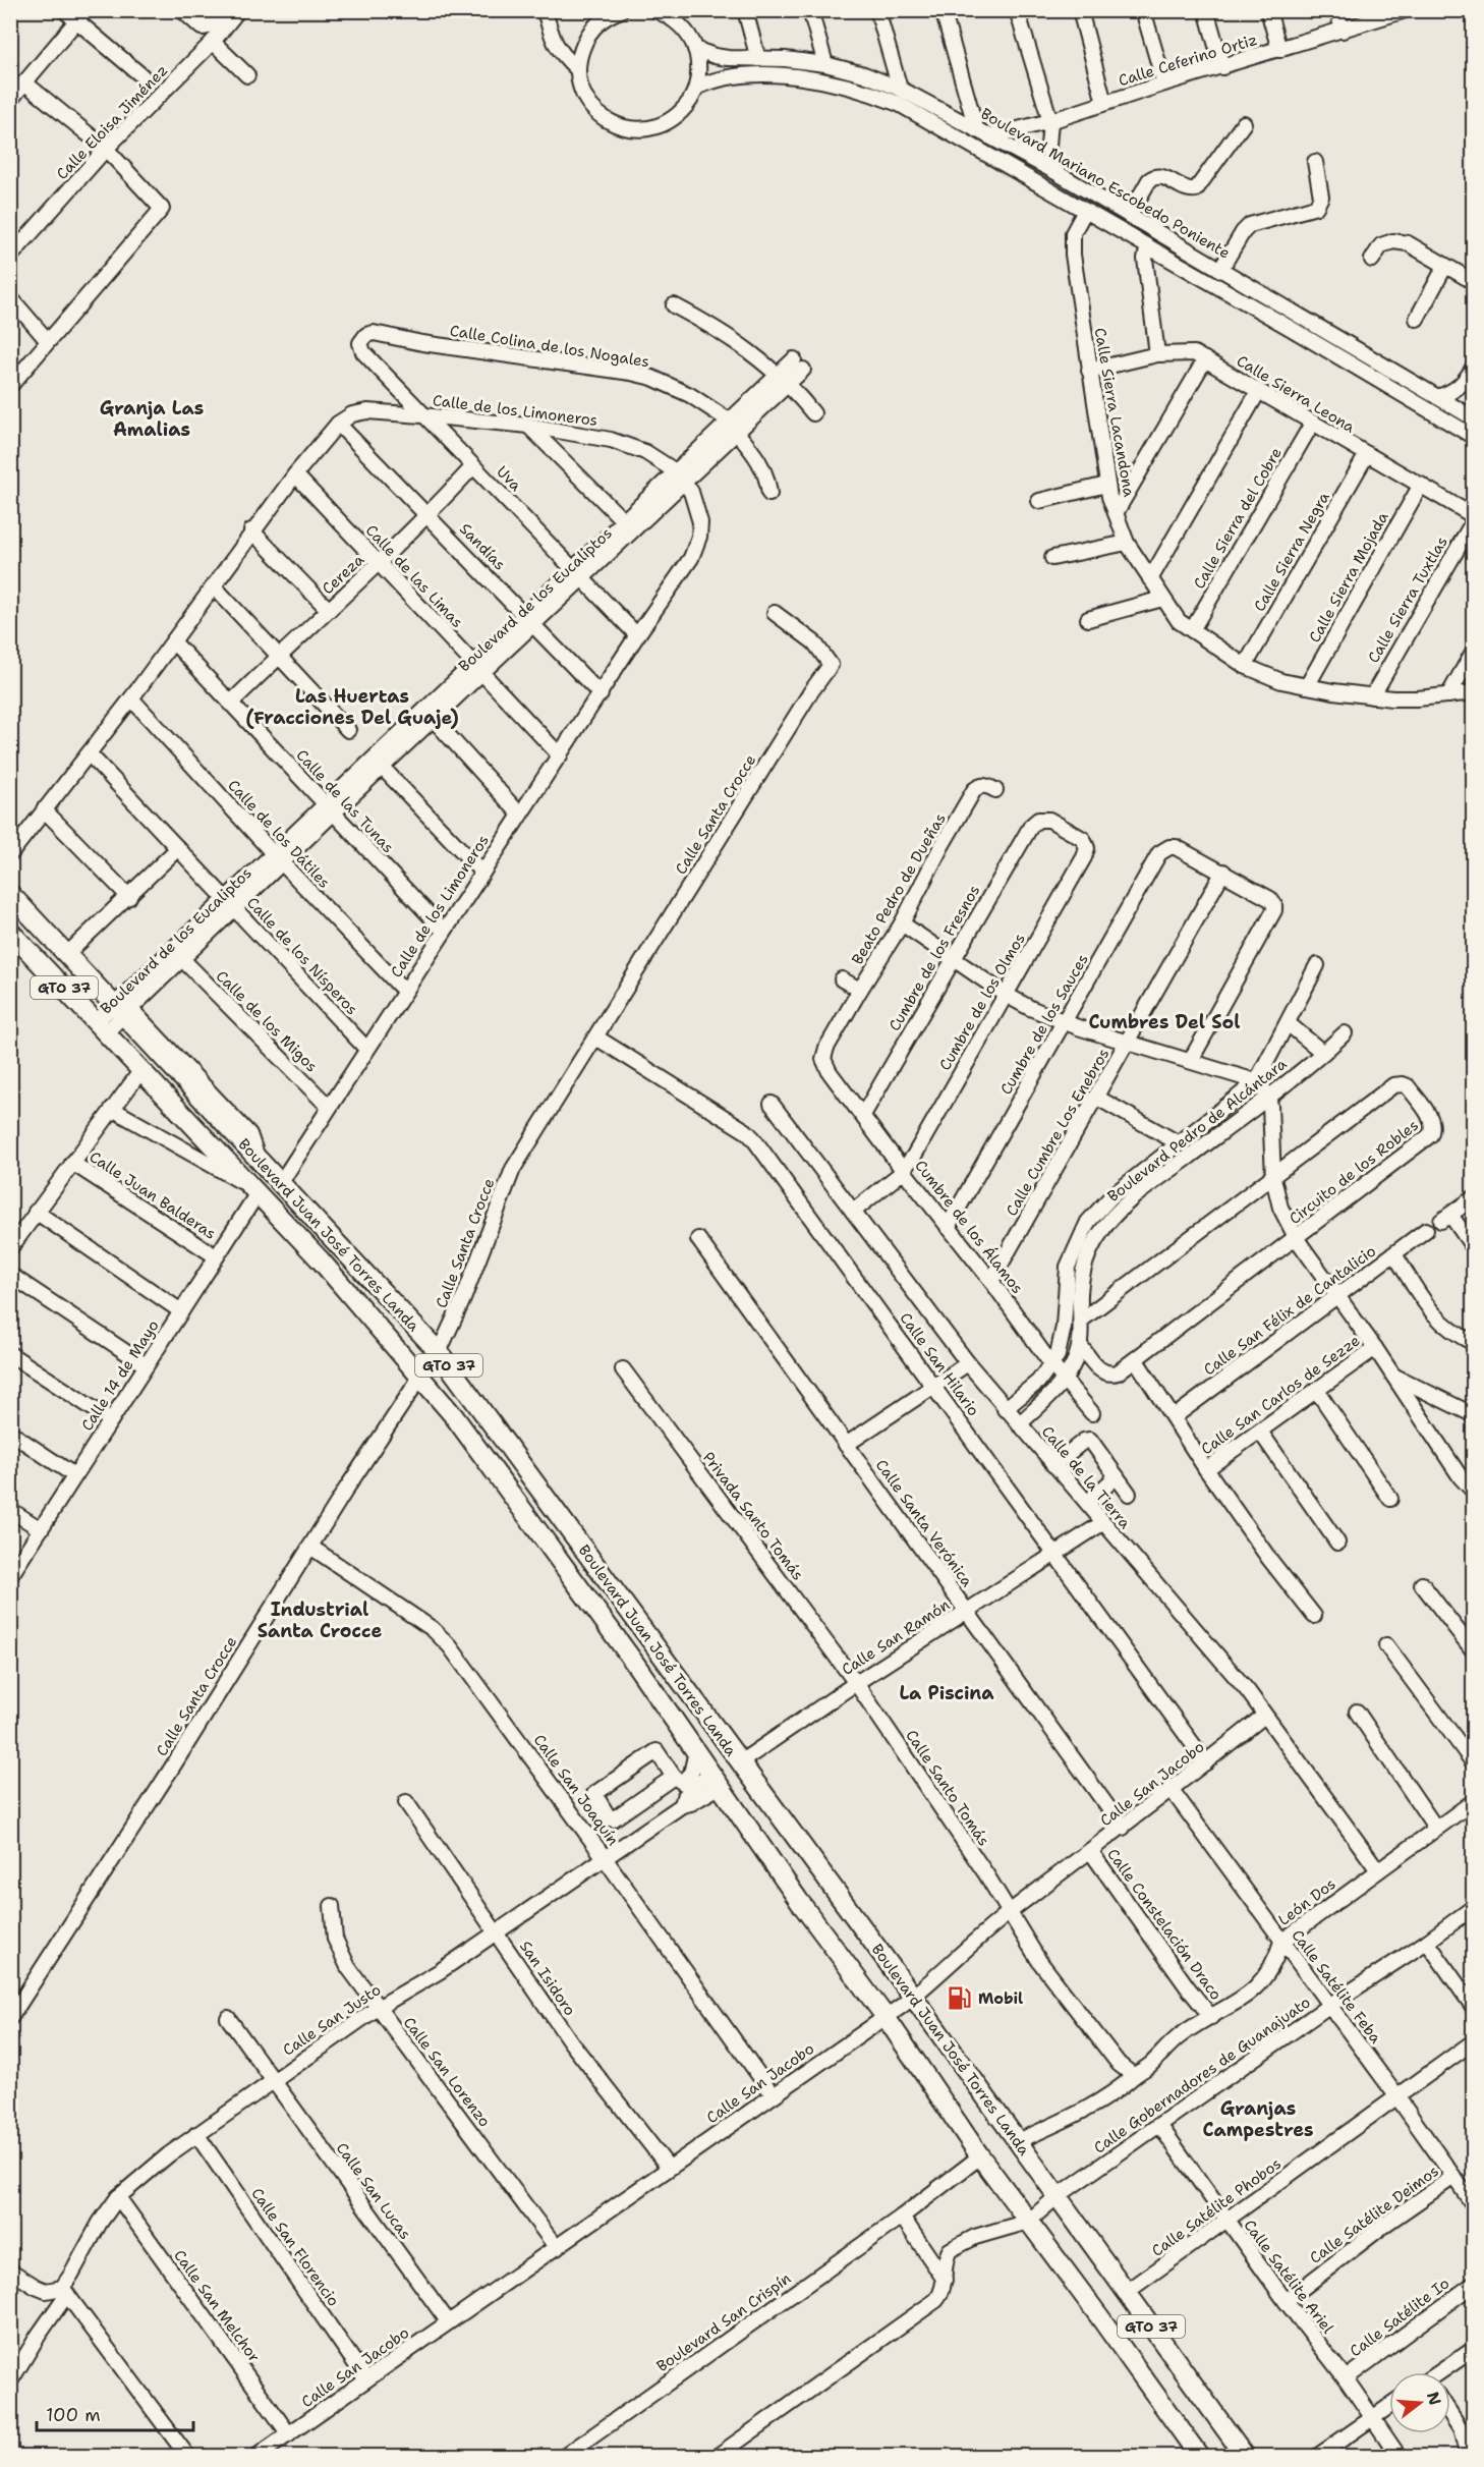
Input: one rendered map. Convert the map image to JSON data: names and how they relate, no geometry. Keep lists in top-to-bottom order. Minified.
{"streets":{"main road":["GTO 37","Boulevard Juan José Torres Landa"],"street":["Calle Ceferino Ortiz","Calle Eloisa Jiménez","Boulevard Mariano Escobedo Poniente","Calle Colina de los Nogales","Calle Sierra Leona","Calle de los Limoneros","Calle Sierra Lacandona","Uva","Calle Sierra del Cobre","Sandías","Calle Sierra Negra","Cereza","Calle de las Limas","Calle Sierra Mojada","Boulevard de los Eucaliptos","Calle Sierra Tuxtlas","Calle de las Tunas","Calle Santa Crocce","Calle de los Dátiles","Beato Pedro de Dueñas","Calle de los Nísperos","Cumbre de los Fresnos","Cumbre de los Olmos","Calle de los Migos","Cumbre de los Sauces","Boulevard Pedro de Alcántara","Calle Cumbre Los Enebros","Circuito de los Robles","Calle Juan Balderas","Cumbre de los Álamos","Calle San Félix de Cantalicio","Calle San Hilario","Calle 14 de Mayo","Calle San Carlos de Sezze","Calle de la Tierra","Privada Santo Tomás","Calle Santa Verónica","Calle San Ramón","Calle San Jacobo","Calle Santo Tomás","Calle San Joaquín","León Dos","Calle Constelación Draco","San Isidoro","Calle Satélite Feba","Calle San Justo","Calle San Lorenzo","Calle Gobernadores de Guanajuato","Calle San Lucas","Calle Satélite Phobos","Calle Satélite Deimos","Calle San Florencio","Calle Satélite Ariel","Calle San Melchor","Calle Satélite Io","Boulevard San Crispín"]},"crossings":[["Calle Ceferino Ortiz","Boulevard Mariano Escobedo Poniente"],["Calle Colina de los Nogales","Uva"],["Calle Colina de los Nogales","Boulevard de los Eucaliptos"],["Calle Sierra Leona","Calle Sierra Lacandona"],["Calle Sierra Leona","Calle Sierra del Cobre"],["Calle Sierra Leona","Calle Sierra Negra"],["Calle Sierra Leona","Calle Sierra Mojada"],["Calle Sierra Leona","Calle Sierra Tuxtlas"],["Calle de los Limoneros","Uva"],["Calle de los Limoneros","Sandías"],["Calle de los Limoneros","Calle de las Limas"],["Calle de los Limoneros","Boulevard de los Eucaliptos"],["Calle de los Limoneros","Calle de las Tunas"],["Calle de los Limoneros","Calle de los Dátiles"],["Calle de los Limoneros","Calle de los Nísperos"],["Calle de los Limoneros","Calle de los Migos"],["Calle de los Limoneros","Boulevard Juan José Torres Landa"],["Calle Sierra Lacandona","Calle Sierra del Cobre"],["Calle Sierra Lacandona","Calle Sierra Negra"],["Calle Sierra Lacandona","Calle Sierra Mojada"],["Calle Sierra Lacandona","Calle Sierra Tuxtlas"],["Uva","Cereza"],["Uva","Boulevard de los Eucaliptos"],["Sandías","Cereza"],["Sandías","Boulevard de los Eucaliptos"],["Cereza","Calle de las Limas"],["Cereza","Calle de las Tunas"],["Calle de las Limas","Boulevard de los Eucaliptos"],["Boulevard de los Eucaliptos","Calle de las Tunas"],["Boulevard de los Eucaliptos","Calle de los Dátiles"],["Boulevard de los Eucaliptos","Calle de los Nísperos"],["Boulevard de los Eucaliptos","Calle de los Migos"],["Boulevard de los Eucaliptos","Boulevard Juan José Torres Landa"],["Calle Santa Crocce","Boulevard Juan José Torres Landa"],["Calle Santa Crocce","Calle San Hilario"],["Calle Santa Crocce","Calle San Joaquín"],["Beato Pedro de Dueñas","Cumbre de los Álamos"],["Cumbre de los Fresnos","Cumbre de los Olmos"],["Cumbre de los Fresnos","Cumbre de los Álamos"],["Cumbre de los Olmos","Cumbre de los Álamos"],["Cumbre de los Olmos","Calle de la Tierra"],["Cumbre de los Sauces","Calle Cumbre Los Enebros"],["Cumbre de los Sauces","Cumbre de los Álamos"],["Boulevard Pedro de Alcántara","Circuito de los Robles"],["Boulevard Pedro de Alcántara","Cumbre de los Álamos"],["Boulevard Pedro de Alcántara","Calle de la Tierra"],["Calle Cumbre Los Enebros","Cumbre de los Álamos"],["Calle Juan Balderas","Calle 14 de Mayo"],["Boulevard Juan José Torres Landa","Calle 14 de Mayo"],["Boulevard Juan José Torres Landa","Calle San Ramón"],["Boulevard Juan José Torres Landa","Calle San Jacobo"],["Boulevard Juan José Torres Landa","Calle San Justo"],["Boulevard Juan José Torres Landa","Calle Gobernadores de Guanajuato"],["Boulevard Juan José Torres Landa","Calle Satélite Phobos"],["Boulevard Juan José Torres Landa","Boulevard San Crispín"],["Calle San Hilario","Calle San Ramón"],["Calle San Hilario","Calle San Jacobo"],["Calle de la Tierra","Calle San Ramón"],["Calle de la Tierra","Calle San Jacobo"],["Calle de la Tierra","León Dos"],["Privada Santo Tomás","Calle San Ramón"],["Privada Santo Tomás","Calle Santo Tomás"],["Calle Santa Verónica","Calle San Ramón"],["Calle Santa Verónica","Calle San Jacobo"],["Calle San Ramón","Calle Santo Tomás"],["Calle San Jacobo","Calle Santo Tomás"],["Calle San Jacobo","Calle San Joaquín"],["Calle San Jacobo","Calle Constelación Draco"],["Calle San Jacobo","San Isidoro"],["Calle San Jacobo","Calle Satélite Feba"],["Calle San Jacobo","Calle San Lorenzo"],["Calle San Jacobo","Calle San Lucas"],["Calle San Jacobo","Calle San Florencio"],["Calle San Jacobo","Calle San Melchor"],["Calle San Joaquín","Calle San Justo"],["León Dos","Calle Constelación Draco"],["León Dos","Calle Satélite Feba"],["San Isidoro","Calle San Justo"],["Calle Satélite Feba","Calle Gobernadores de Guanajuato"],["Calle Satélite Feba","Calle Satélite Phobos"],["Calle Satélite Feba","Calle Satélite Deimos"],["Calle San Justo","Calle San Lorenzo"],["Calle San Justo","Calle San Lucas"],["Calle San Justo","Calle San Florencio"],["Calle San Justo","Calle San Melchor"],["Calle Gobernadores de Guanajuato","Calle Satélite Ariel"],["Calle Satélite Phobos","Calle Satélite Ariel"],["Calle Satélite Deimos","Calle Satélite Ariel"],["Calle Satélite Ariel","Calle Satélite Io"]],"districts":["Granja Las Amalias","Las Huertas (Fracciones Del Guaje)","Cumbres Del Sol","Industrial Santa Crocce","La Piscina","Granjas Campestres"],"places":{"fuel station":["Mobil"]},"scale_bar":"100 m","north":"right"}
